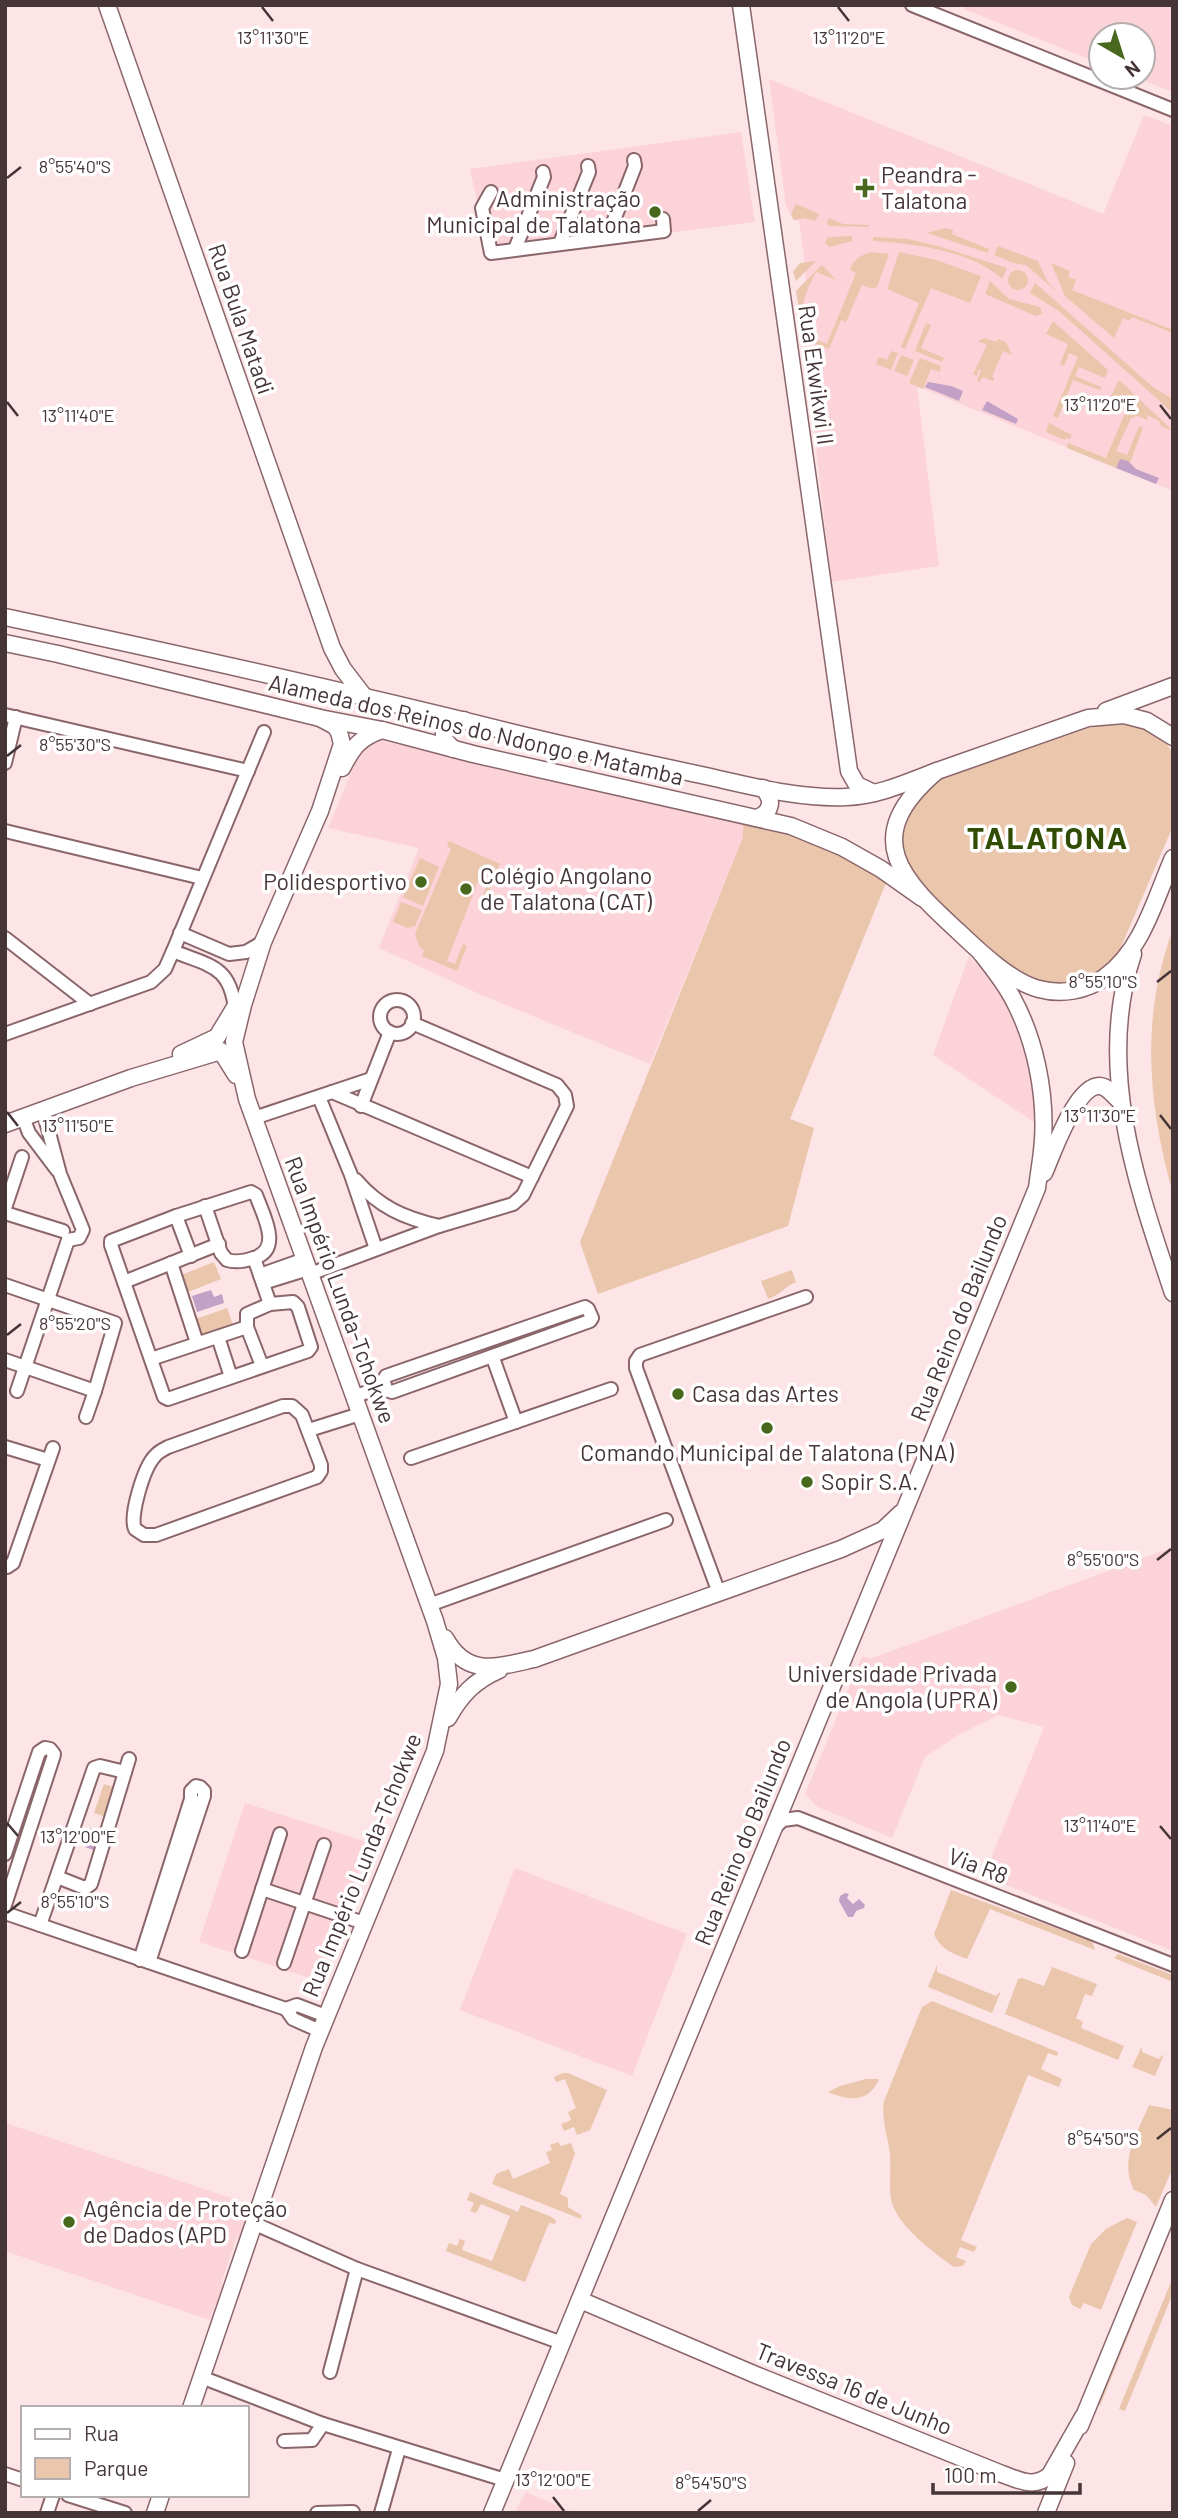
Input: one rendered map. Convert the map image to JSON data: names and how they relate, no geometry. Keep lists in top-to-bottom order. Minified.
{"streets":{"street":["Rua Bula Matadi","Rua Ekwikwi II","Alameda dos Reinos do Ndongo e Matamba","Rua Império Lunda-Tchokwe","Rua Reino do Bailundo","Via R8","Travessa 16 de Junho"]},"crossings":[["Rua Bula Matadi","Alameda dos Reinos do Ndongo e Matamba"],["Rua Ekwikwi II","Alameda dos Reinos do Ndongo e Matamba"],["Rua Reino do Bailundo","Via R8"],["Rua Reino do Bailundo","Travessa 16 de Junho"]],"districts":["TALATONA"],"places":{"health":["Peandra - Talatona"],"other":["Administração Municipal de Talatona","Polidesportivo","Colégio Angolano de Talatona (CAT)","Casa das Artes","Comando Municipal de Talatona (PNA)","Sopir S.A.","Universidade Privada de Angola (UPRA)","Agência de Proteção de Dados (APD"]},"legend":["Rua","Parque"],"scale_bar":"100 m","north":"bottom right","coordinates":["13°11'20\"E","13°11'30\"E","8°55'40\"S","13°11'40\"E","8°55'30\"S","8°55'10\"S","13°11'50\"E","8°55'20\"S","8°55'00\"S","13°12'00\"E","8°54'50\"S"]}
